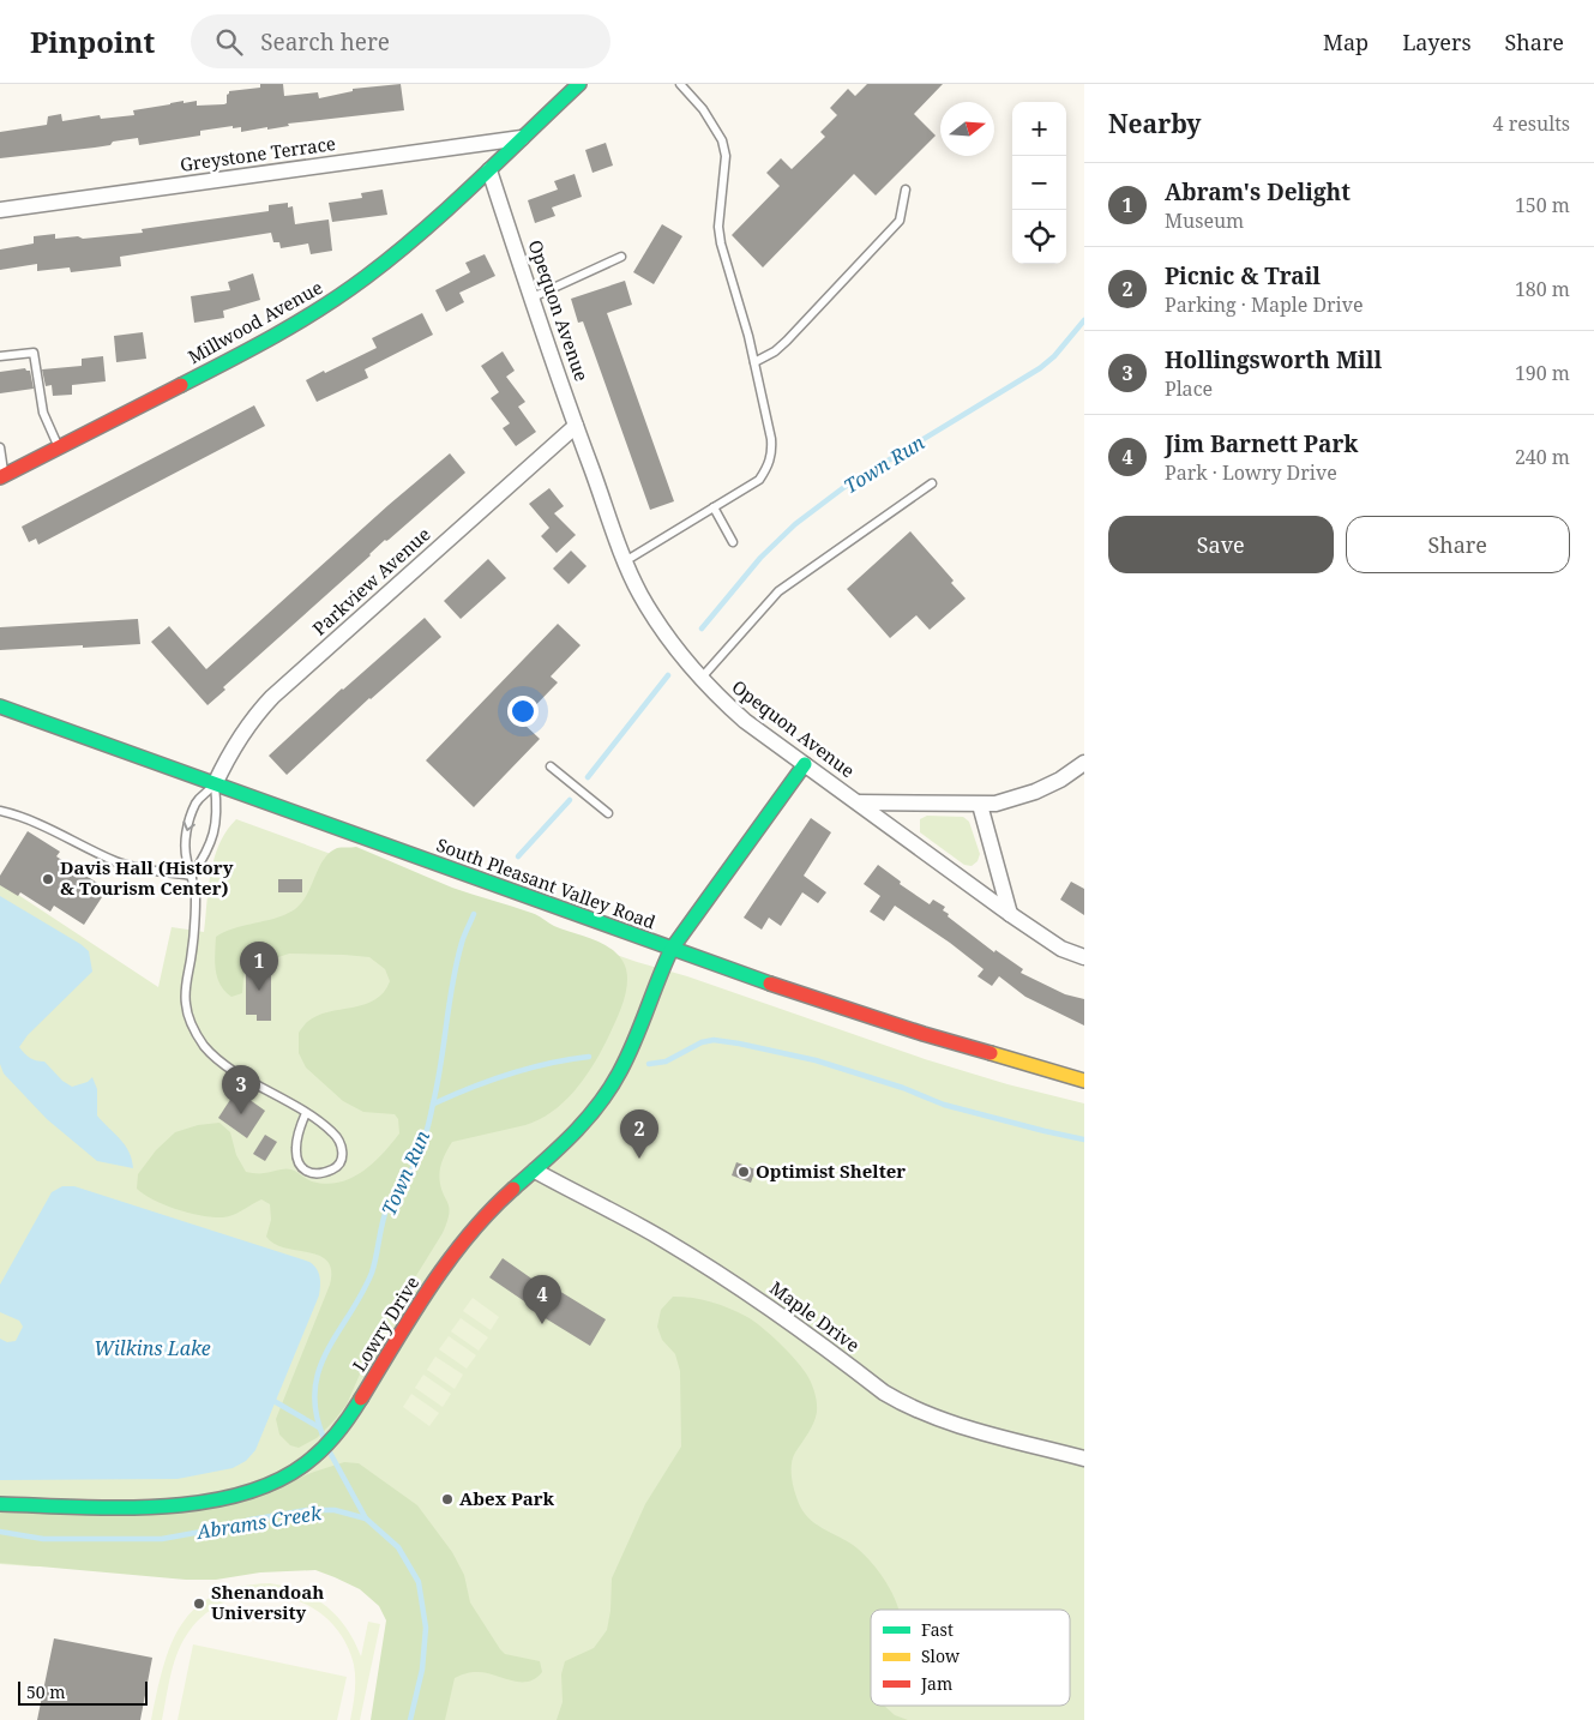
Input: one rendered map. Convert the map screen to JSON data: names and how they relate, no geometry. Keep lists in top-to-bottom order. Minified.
{"streets":{"main road":["Millwood Avenue","South Pleasant Valley Road","Lowry Drive"],"street":["Greystone Terrace","Opequon Avenue","Parkview Avenue","Maple Drive"]},"crossings":[["Greystone Terrace","Millwood Avenue"],["Opequon Avenue","Millwood Avenue"],["Opequon Avenue","Parkview Avenue"],["Opequon Avenue","Lowry Drive"],["Parkview Avenue","South Pleasant Valley Road"],["South Pleasant Valley Road","Lowry Drive"],["Maple Drive","Lowry Drive"]],"water":["Town Run","Wilkins Lake","Abrams Creek"],"places":["Davis Hall (History & Tourism Center)","Optimist Shelter","Abex Park","Shenandoah University"],"legend":["Fast","Slow","Jam"],"scale_bar":"50 m","north":"right","page":{"header":"Pinpoint","search":"Search here","nav":["Map","Layers","Share"],"heading":["Nearby","4 results"],"map_buttons":["+","−"],"list":[{"mark":"1","name":"Abram's Delight","note":"Museum","value":"150 m"},{"mark":"2","name":"Picnic & Trail","note":"Parking · Maple Drive","value":"180 m"},{"mark":"3","name":"Hollingsworth Mill","note":"Place","value":"190 m"},{"mark":"4","name":"Jim Barnett Park","note":"Park · Lowry Drive","value":"240 m"}],"buttons":["Save","Share"],"pins":["1","3","2","4"],"scale":"50 m"}}
